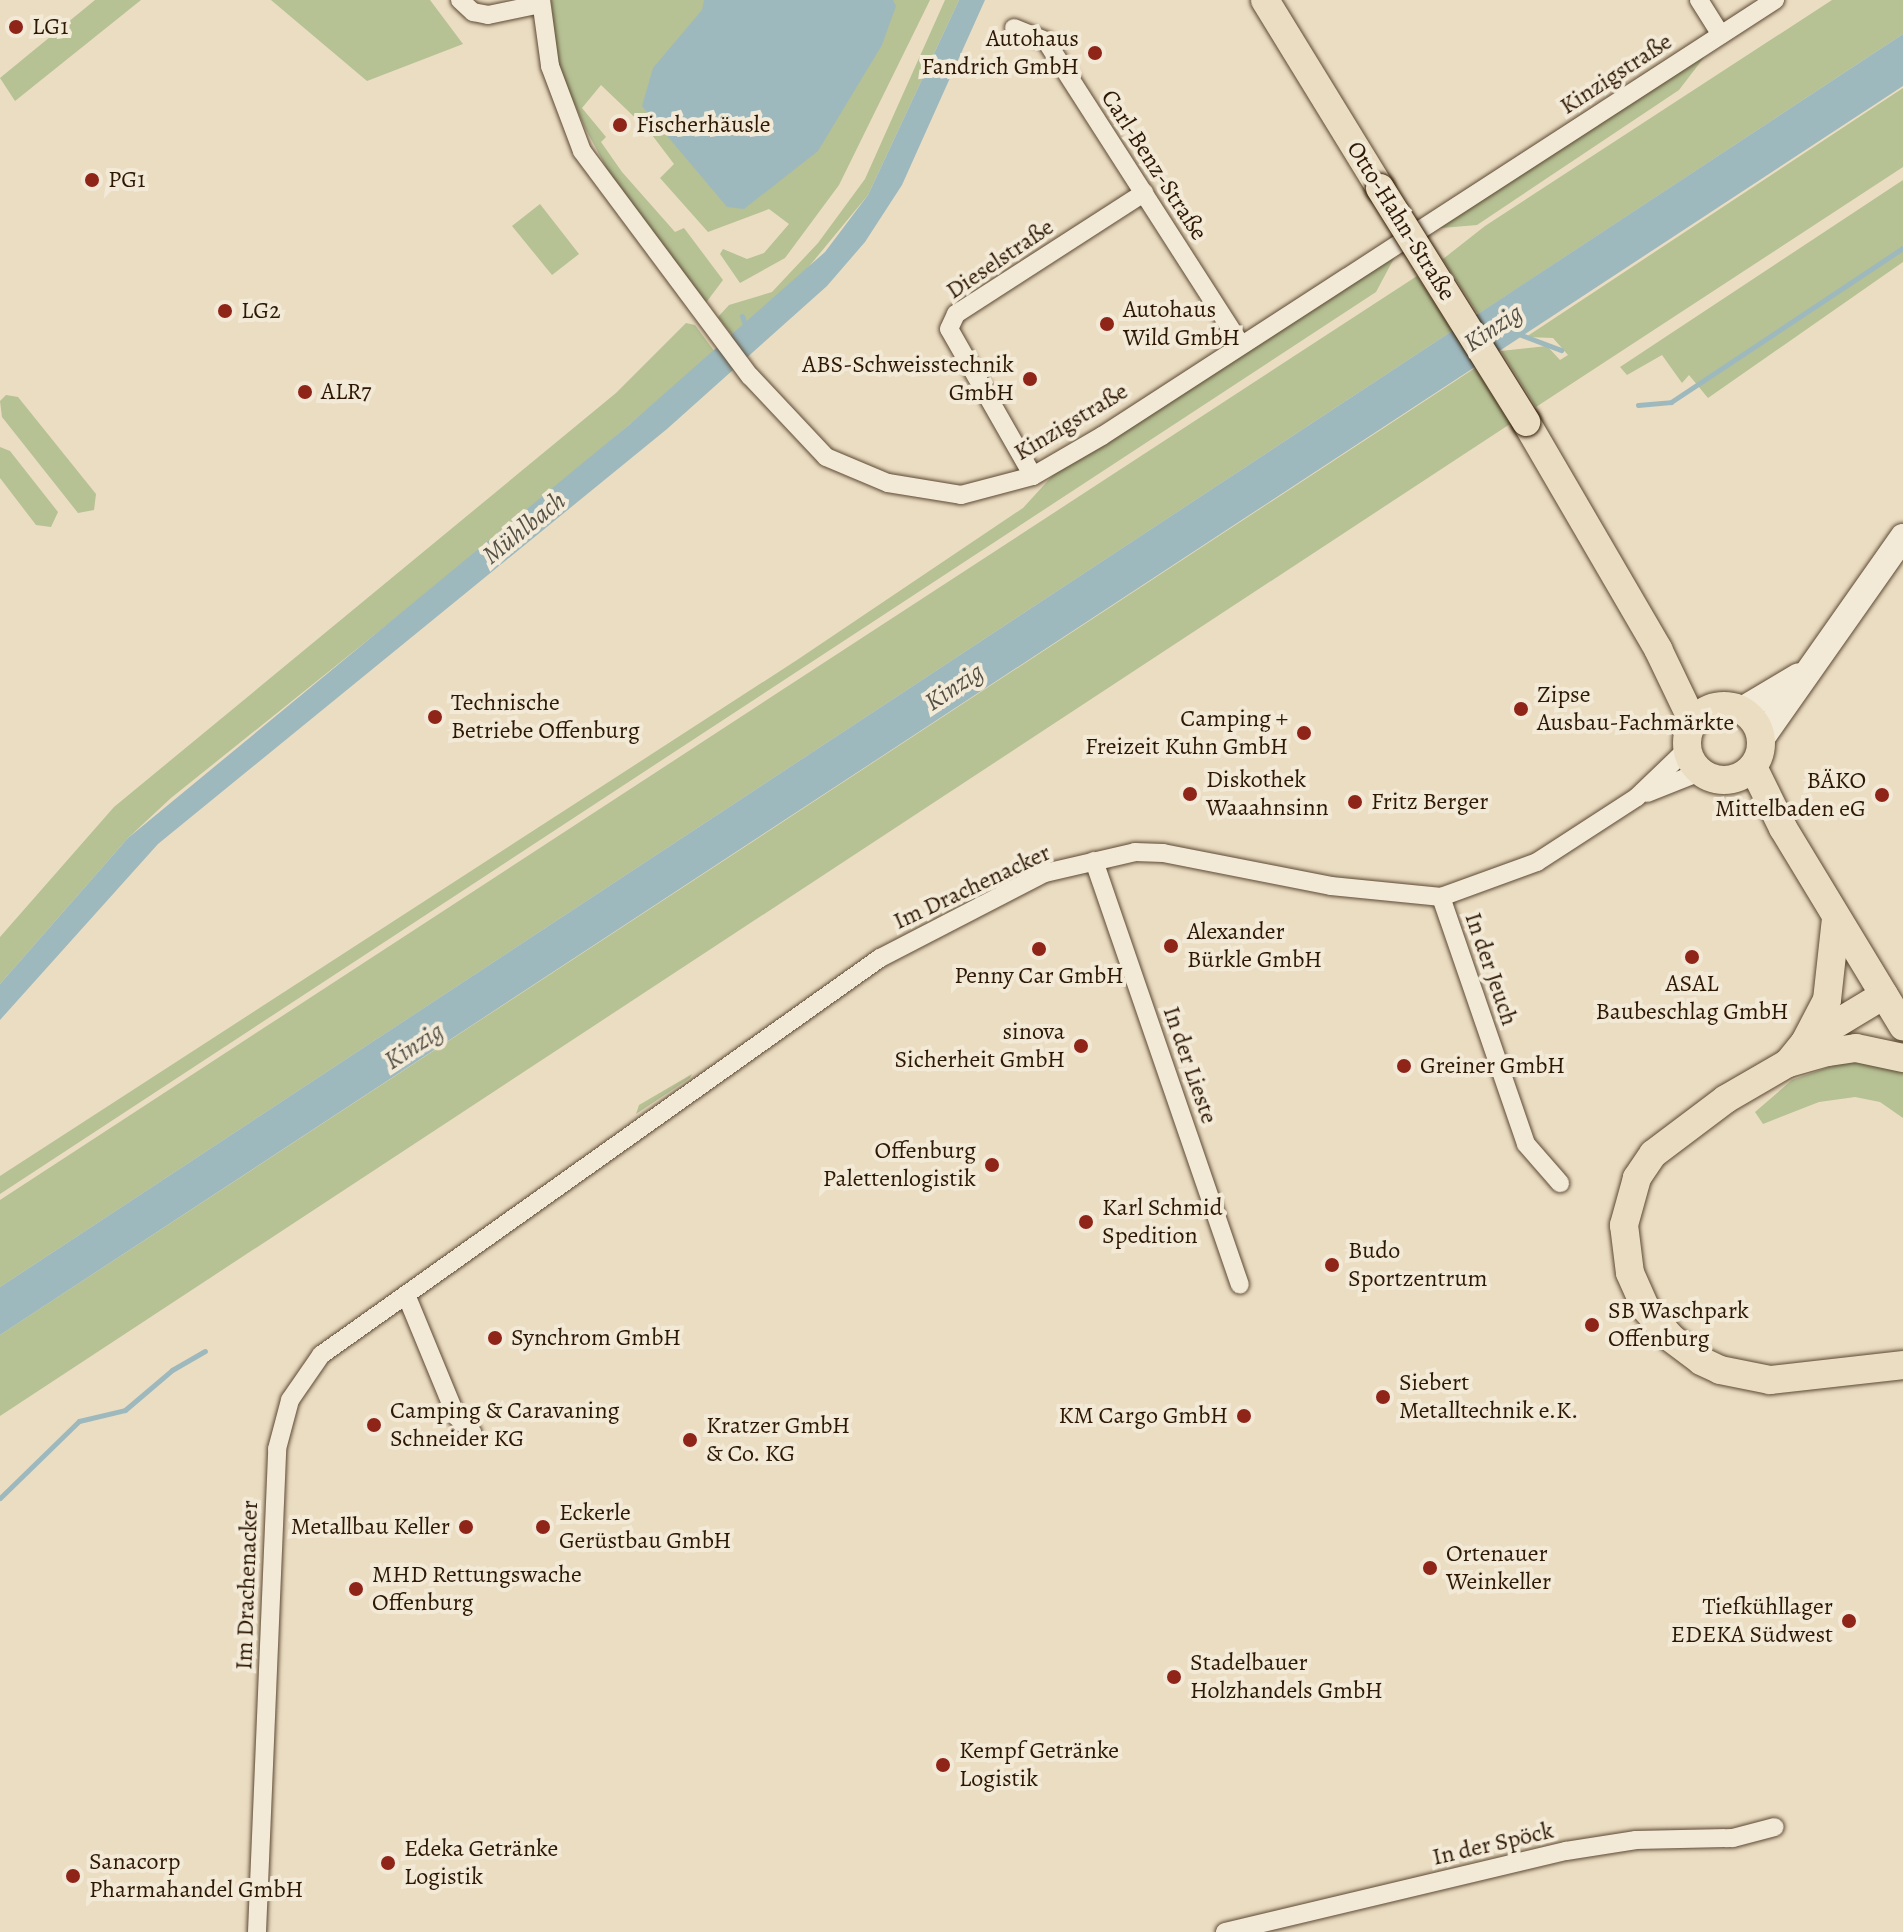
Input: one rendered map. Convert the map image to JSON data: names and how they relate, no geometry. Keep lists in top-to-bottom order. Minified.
{"streets":{"main road":["Otto-Hahn-Straße"],"street":["Kinzigstraße","Carl-Benz-Straße","Dieselstraße","Im Drachenacker","In der Jeuch","In der Lieste","In der Spöck"]},"crossings":[["Kinzigstraße","Carl-Benz-Straße"],["Kinzigstraße","Dieselstraße"],["Carl-Benz-Straße","Dieselstraße"],["Otto-Hahn-Straße","Im Drachenacker"],["Im Drachenacker","In der Jeuch"],["Im Drachenacker","In der Lieste"]],"water":["Kinzig","Mühlbach"],"places":["LG1","Autohaus Fandrich GmbH","Fischerhäusle","PG1","LG2","Autohaus Wild GmbH","ABS-Schweisstechnik GmbH","ALR7","Zipse Ausbau-Fachmärkte","Technische Betriebe Offenburg","Camping + Freizeit Kuhn GmbH","Diskothek Waaahnsinn","BÄKO Mittelbaden eG","Fritz Berger","Alexander Bürkle GmbH","Penny Car GmbH","ASAL Baubeschlag GmbH","sinova Sicherheit GmbH","Greiner GmbH","Offenburg Palettenlogistik","Karl Schmid Spedition","Budo Sportzentrum","SB Waschpark Offenburg","Synchrom GmbH","Siebert Metalltechnik e.K.","KM Cargo GmbH","Camping & Caravaning Schneider KG","Kratzer GmbH & Co. KG","Metallbau Keller","Eckerle Gerüstbau GmbH","Ortenauer Weinkeller","MHD Rettungswache Offenburg","Tiefkühllager EDEKA Südwest","Stadelbauer Holzhandels GmbH","Kempf Getränke Logistik","Edeka Getränke Logistik","Sanacorp Pharmahandel GmbH"]}
